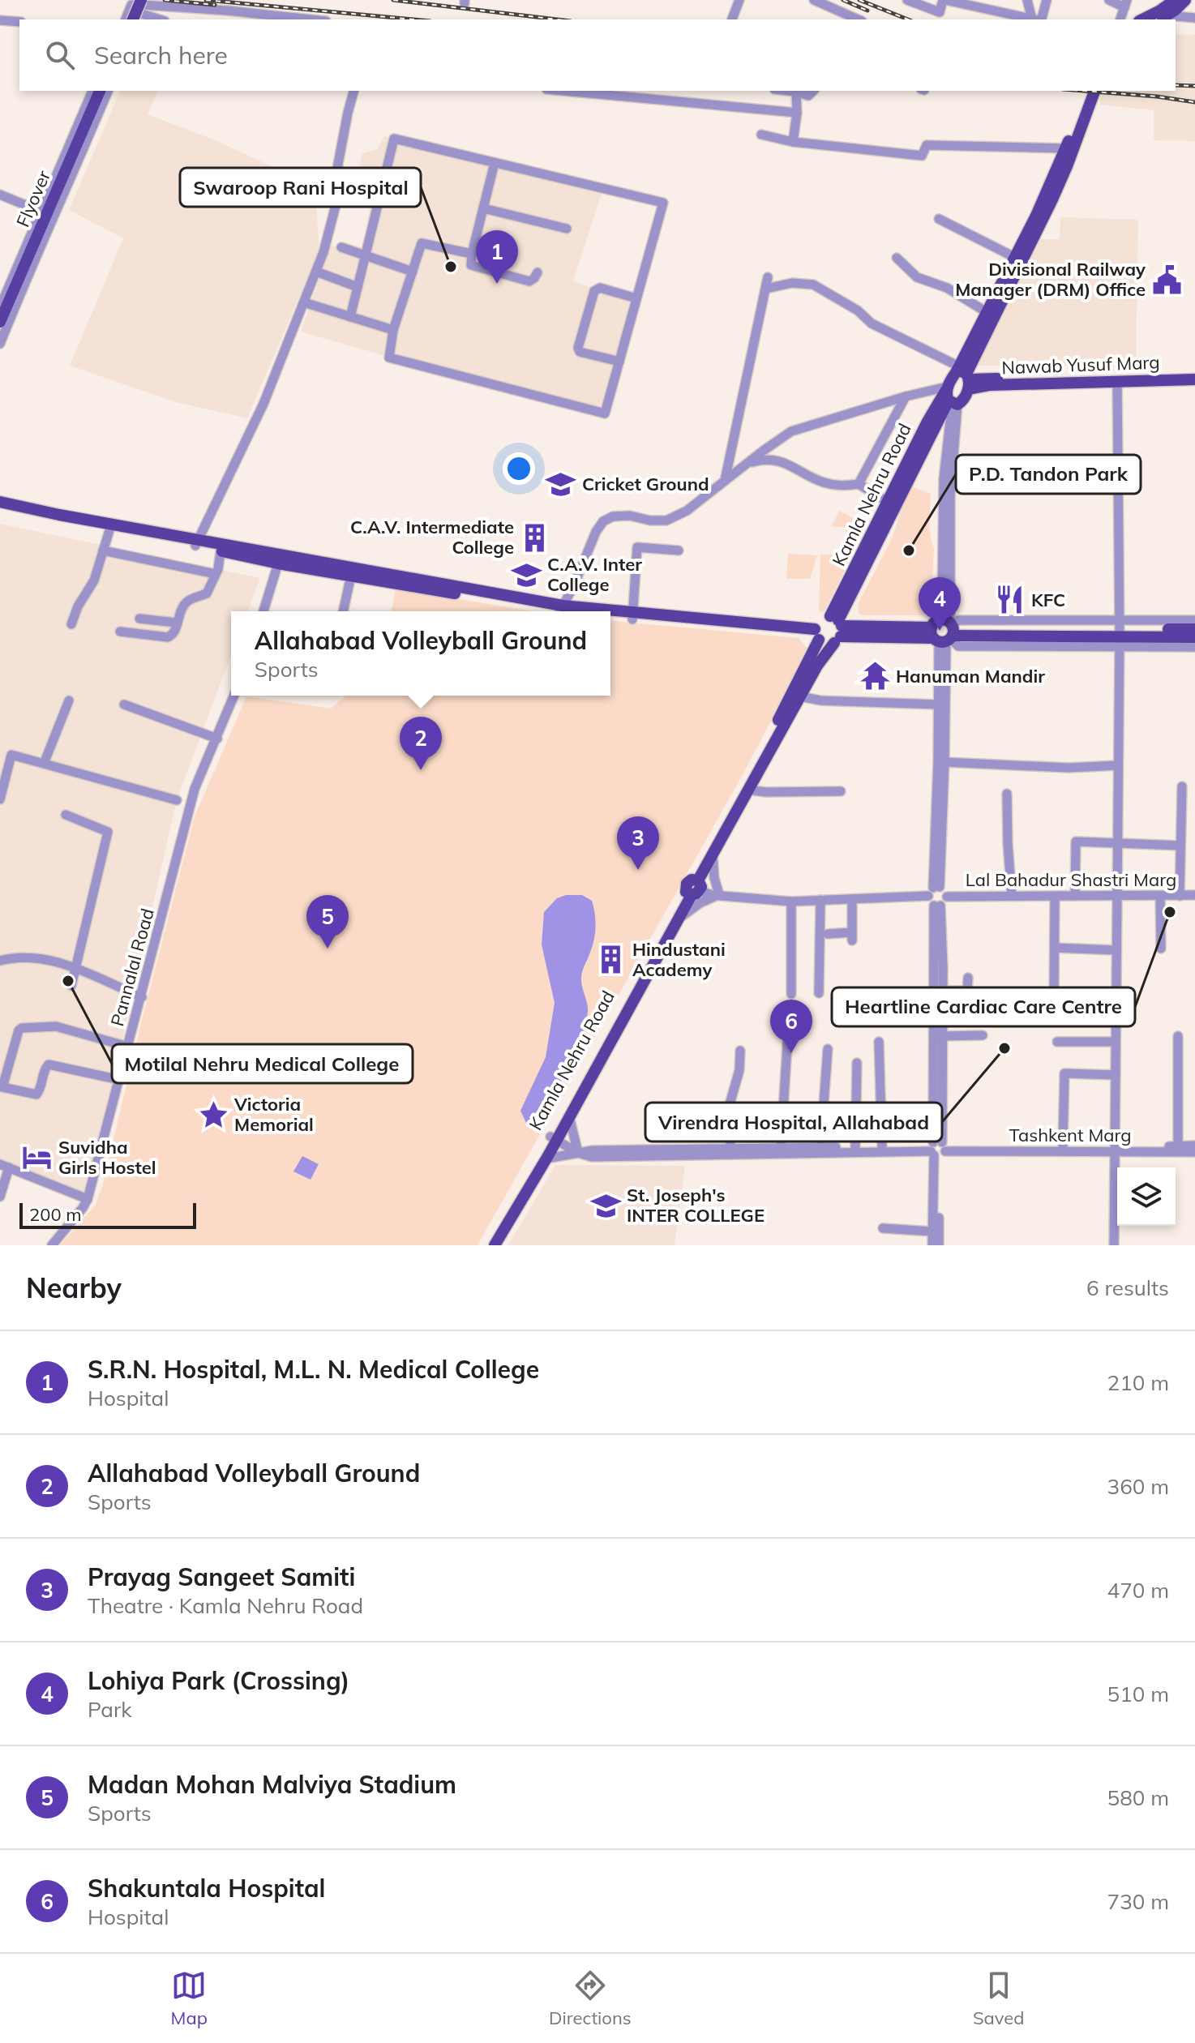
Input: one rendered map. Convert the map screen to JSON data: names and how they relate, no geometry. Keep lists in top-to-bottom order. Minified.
{"streets":{"main road":["Flyover","Nawab Yusuf Marg","Kamla Nehru Road"],"street":["Lal Bahadur Shastri Marg","Pannalal Road","Tashkent Marg"]},"crossings":[["Kamla Nehru Road","Tashkent Marg"]],"places":{"other":["Swaroop Rani Hospital","P.D. Tandon Park","Heartline Cardiac Care Centre","Motilal Nehru Medical College","Virendra Hospital, Allahabad"],"public building":["Divisional Railway Manager (DRM) Office"],"school or university":["Cricket Ground","C.A.V. Inter College","St. Joseph's INTER COLLEGE"],"building":["C.A.V. Intermediate College","Hindustani Academy"],"restaurant":["KFC"],"temple":["Hanuman Mandir"],"place":["Victoria Memorial"],"hotel":["Suvidha Girls Hostel"]},"scale_bar":"200 m","page":{"search":"Search here","pins":["1","4","2","3","5","6"],"popup":["Allahabad Volleyball Ground","Sports"],"scale":"200 m","heading":["Nearby","6 results"],"list":[{"mark":"1","name":"S.R.N. Hospital, M.L. N. Medical College","note":"Hospital","value":"210 m"},{"mark":"2","name":"Allahabad Volleyball Ground","note":"Sports","value":"360 m"},{"mark":"3","name":"Prayag Sangeet Samiti","note":"Theatre · Kamla Nehru Road","value":"470 m"},{"mark":"4","name":"Lohiya Park (Crossing)","note":"Park","value":"510 m"},{"mark":"5","name":"Madan Mohan Malviya Stadium","note":"Sports","value":"580 m"},{"mark":"6","name":"Shakuntala Hospital","note":"Hospital","value":"730 m"}],"nav":["Map","Directions","Saved"]}}
